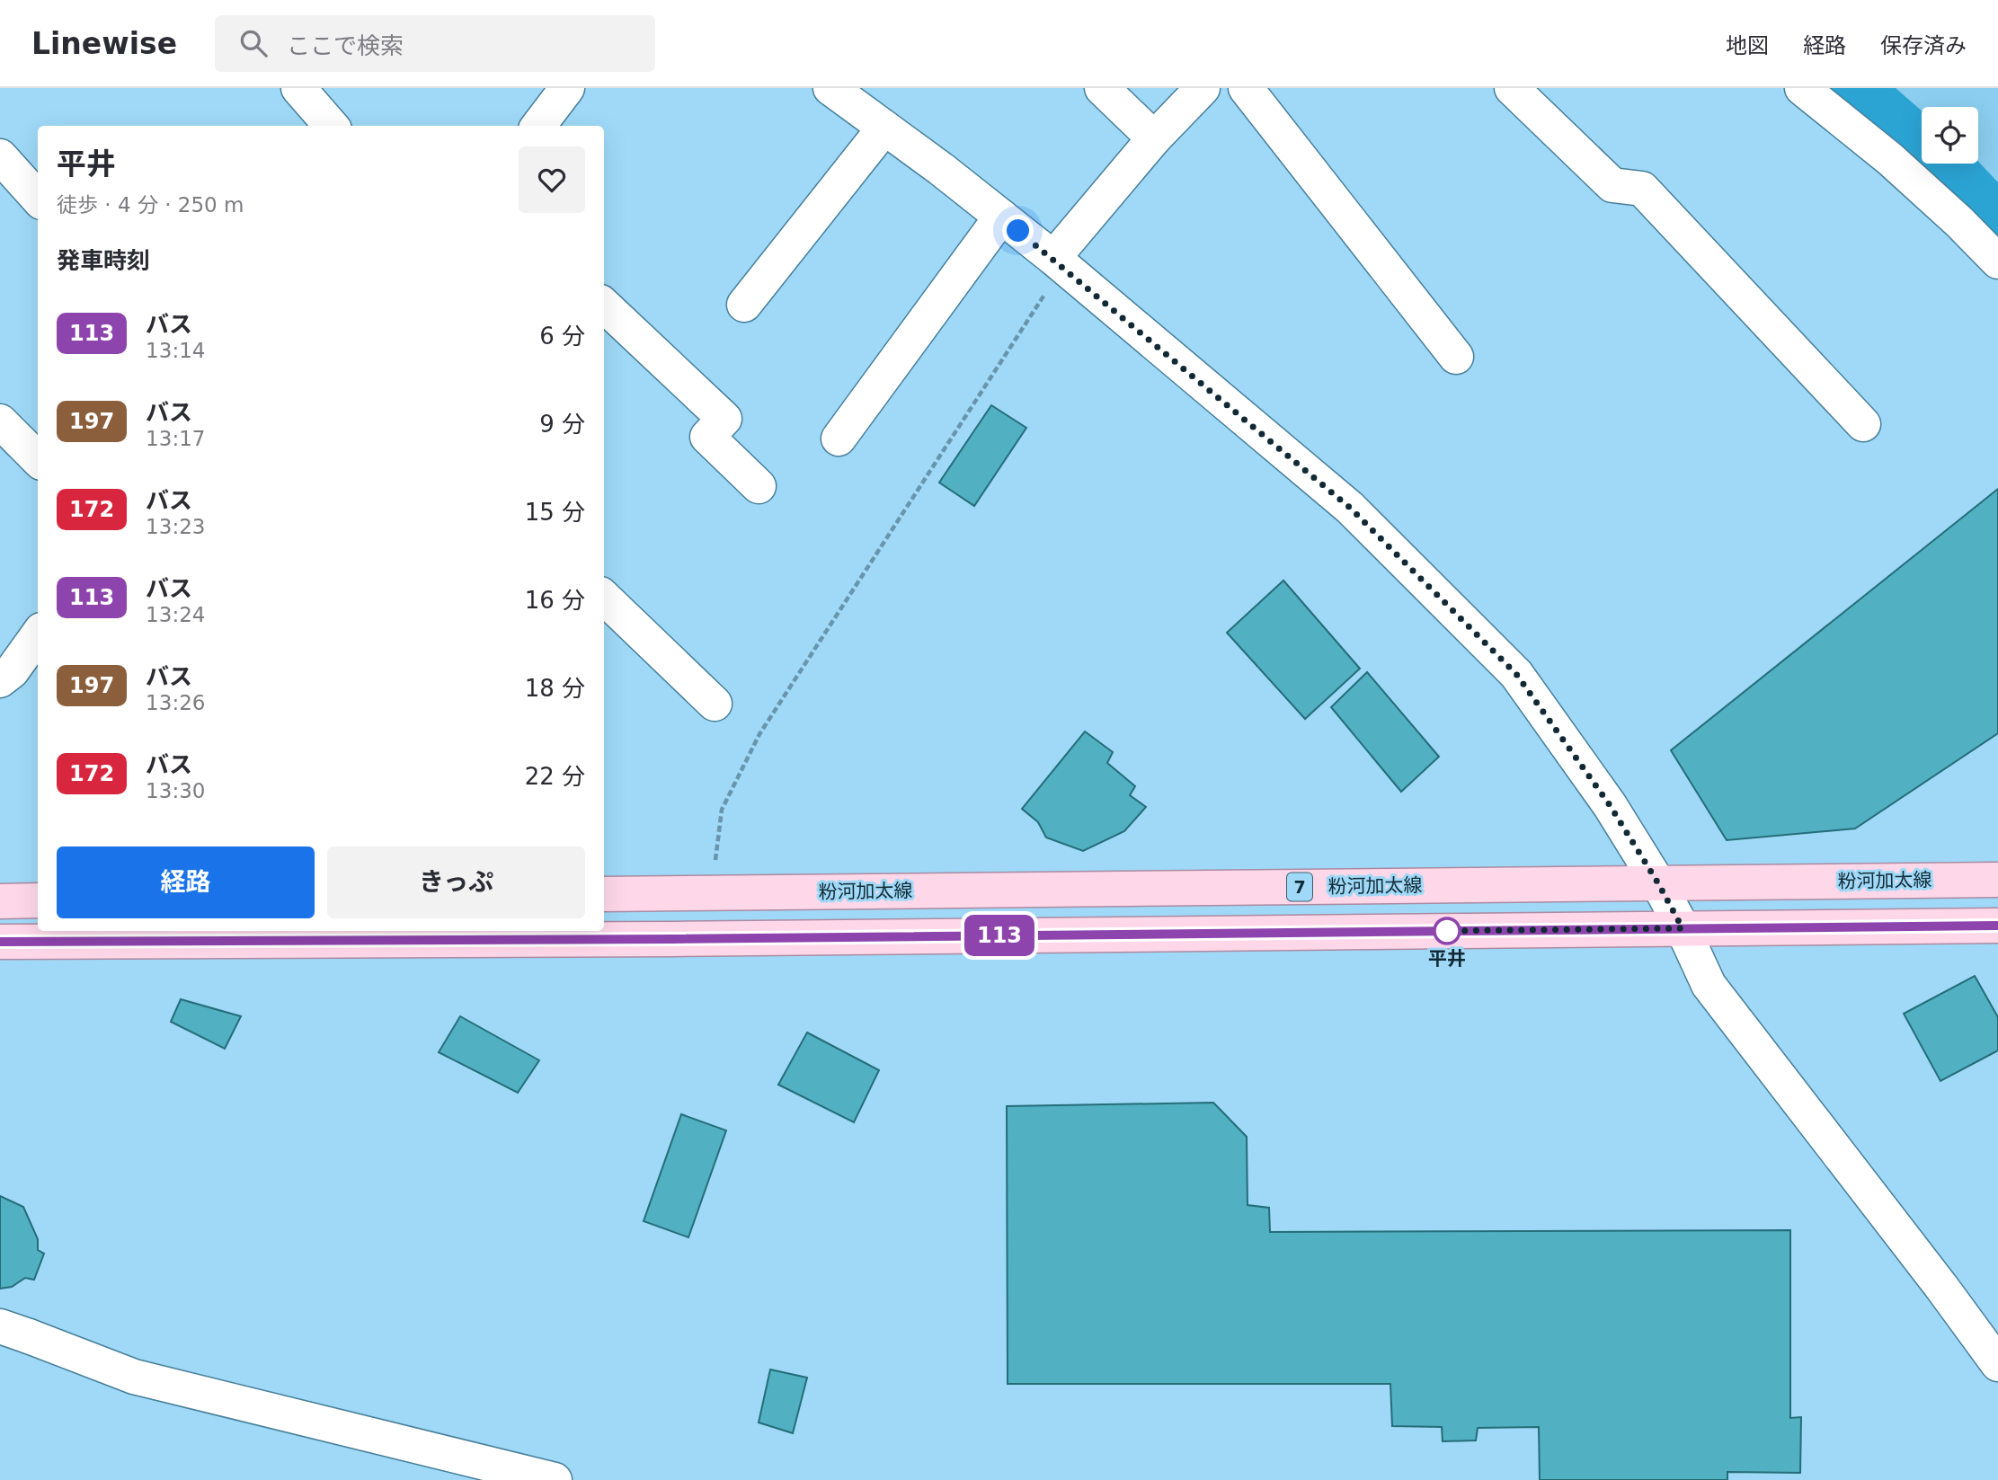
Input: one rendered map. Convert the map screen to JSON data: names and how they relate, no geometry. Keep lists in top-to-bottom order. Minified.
{"streets":{"main road":["粉河加太線","7"]},"places":["平井"],"lines":["bus line 113"],"page":{"header":"Linewise","search":"ここで検索","nav":["地図","経路","保存済み"],"on_map":"113","heading":[["平井","徒歩 · 4 分 · 250 m"],"発車時刻"],"list":[{"mark":"113","name":"バス","note":"13:14","value":"6 分"},{"mark":"197","name":"バス","note":"13:17","value":"9 分"},{"mark":"172","name":"バス","note":"13:23","value":"15 分"},{"mark":"113","name":"バス","note":"13:24","value":"16 分"},{"mark":"197","name":"バス","note":"13:26","value":"18 分"},{"mark":"172","name":"バス","note":"13:30","value":"22 分"}],"buttons":["経路","きっぷ"]}}
